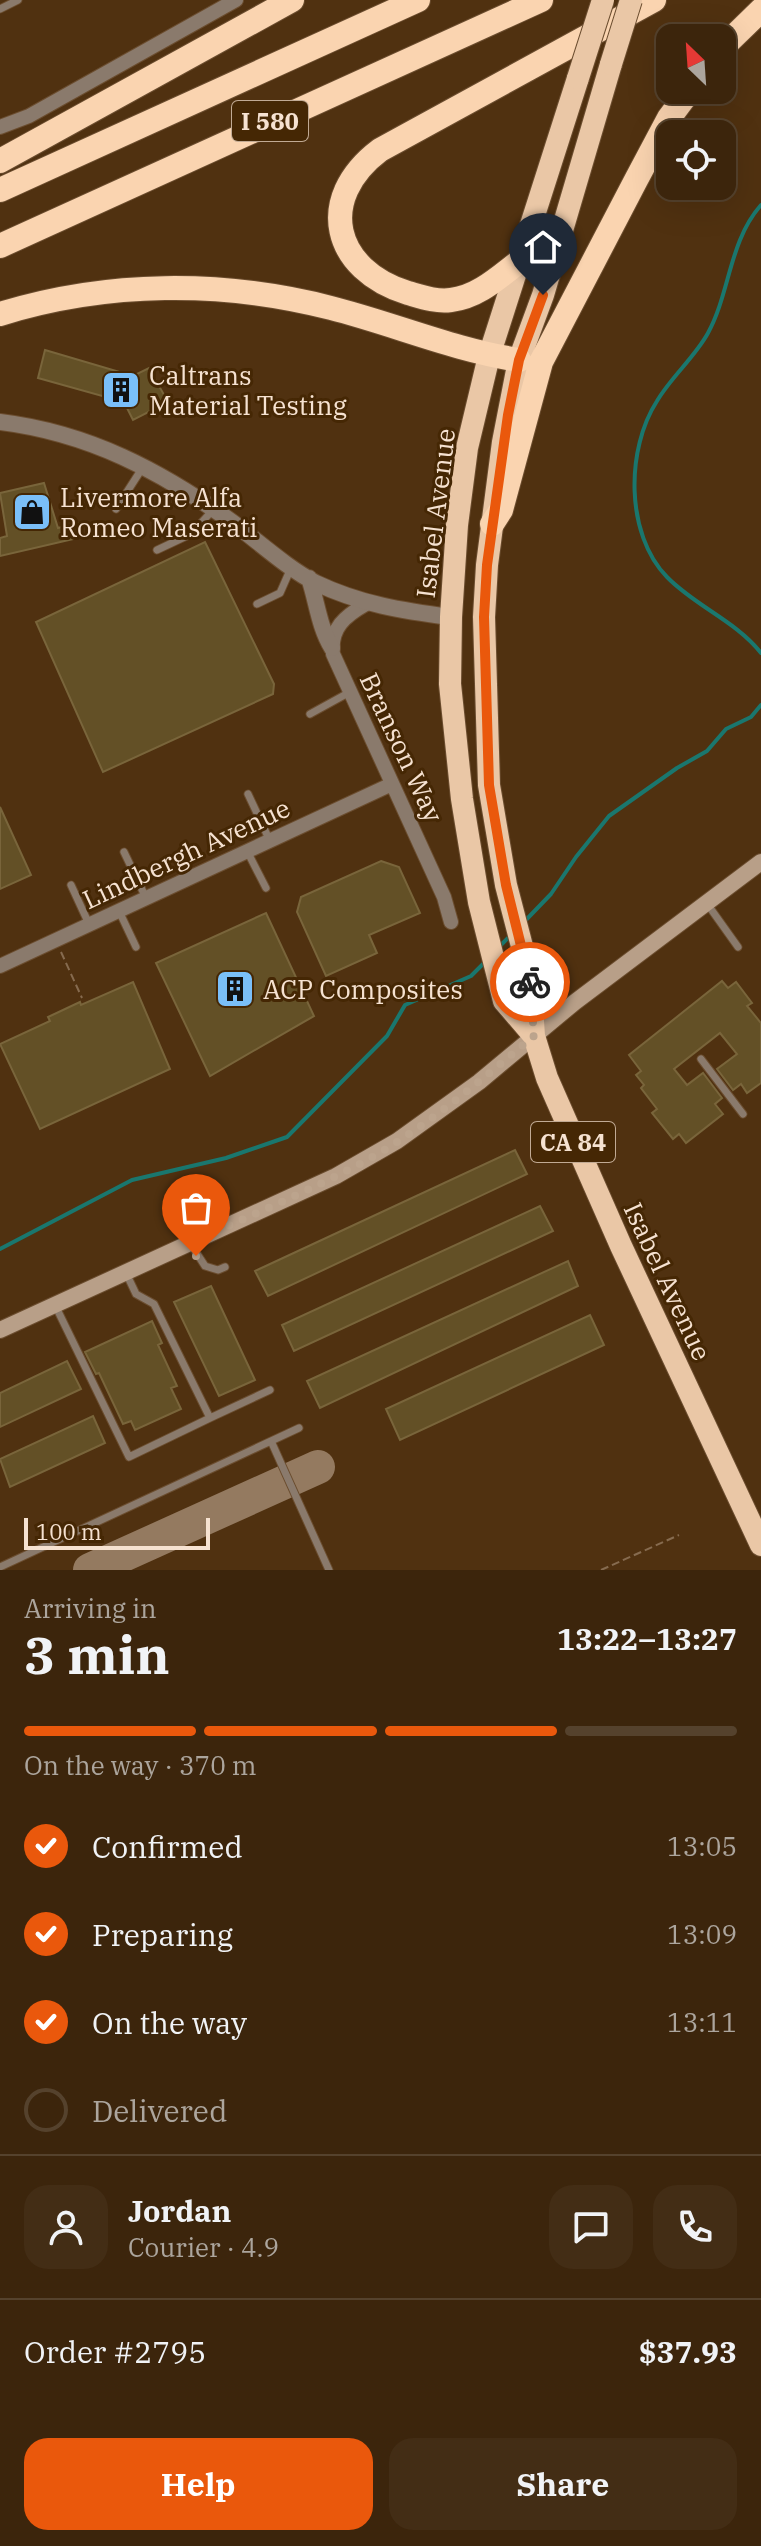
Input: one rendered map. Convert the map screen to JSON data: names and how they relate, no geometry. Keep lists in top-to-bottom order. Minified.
{"streets":{"highway":["I 580","Isabel Avenue","CA 84"],"street":["Branson Way","Lindbergh Avenue"]},"crossings":[["Branson Way","Lindbergh Avenue"]],"places":{"building":["Caltrans Material Testing","ACP Composites"],"shop":["Livermore Alfa Romeo Maserati"]},"scale_bar":"100 m","north":"top left","page":{"scale":"100 m","heading":["3 min","Arriving in","13:22–13:27"],"panel":["Jordan","Courier · 4.9","Order #2795","$37.93"],"bar":"On the way · 370 m","list":[["Confirmed","13:05"],["Preparing","13:09"],["On the way","13:11"],"Delivered"],"buttons":["Help","Share"]}}
